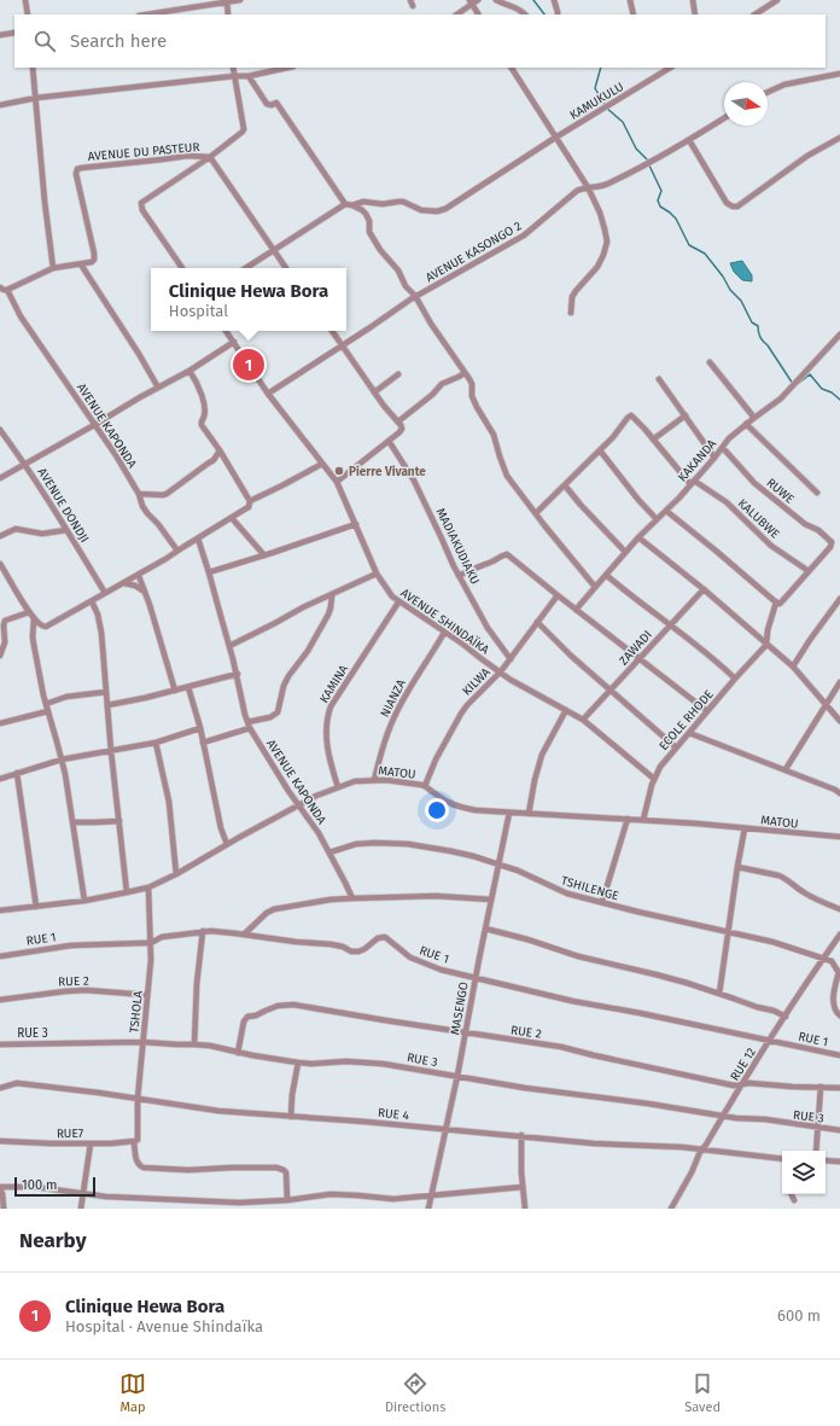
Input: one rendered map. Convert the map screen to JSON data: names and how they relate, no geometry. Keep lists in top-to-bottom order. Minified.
{"streets":{"street":["KAMUKULU","AVENUE DU PASTEUR","AVENUE KASONGO 2","AVENUE KAPONDA","KAKANDA","RUWE","AVENUE DONDJI","KALUBWE","MADIAKUDIAKU","AVENUE SHINDAÏKA","ZAWADI","KILWA","KAMINA","NIANZA","ECOLE RHODE","MATOU","TSHILENGE","RUE 1","RUE 2","MASENGO","TSHOLA","RUE 3","RUE 12","RUE 4","RUE7"]},"crossings":[["AVENUE KASONGO 2","AVENUE SHINDAÏKA"],["AVENUE KAPONDA","MATOU"],["AVENUE KAPONDA","TSHILENGE"],["KAKANDA","RUWE"],["KAKANDA","KALUBWE"],["RUWE","KALUBWE"],["MADIAKUDIAKU","KILWA"],["AVENUE SHINDAÏKA","ZAWADI"],["AVENUE SHINDAÏKA","KILWA"],["AVENUE SHINDAÏKA","KAMINA"],["AVENUE SHINDAÏKA","NIANZA"],["AVENUE SHINDAÏKA","ECOLE RHODE"],["KILWA","MATOU"],["KAMINA","MATOU"],["NIANZA","MATOU"],["ECOLE RHODE","MATOU"],["MATOU","MASENGO"],["MATOU","TSHOLA"],["TSHILENGE","MASENGO"],["TSHILENGE","RUE 12"],["RUE 1","MASENGO"],["RUE 1","TSHOLA"],["RUE 1","RUE 12"],["RUE 2","MASENGO"],["RUE 2","TSHOLA"],["RUE 2","RUE 3"],["RUE 2","RUE 12"],["MASENGO","RUE 3"],["MASENGO","RUE 4"],["TSHOLA","RUE 3"],["TSHOLA","RUE 4"],["TSHOLA","RUE7"],["RUE 3","RUE 12"],["RUE 12","RUE 4"]],"places":["Pierre Vivante"],"scale_bar":"100 m","north":"right","page":{"search":"Search here","popup":["Clinique Hewa Bora","Hospital"],"pins":"1","scale":"100 m","heading":"Nearby","list":[{"mark":"1","name":"Clinique Hewa Bora","note":"Hospital · Avenue Shindaïka","value":"600 m"}],"nav":["Map","Directions","Saved"]}}
